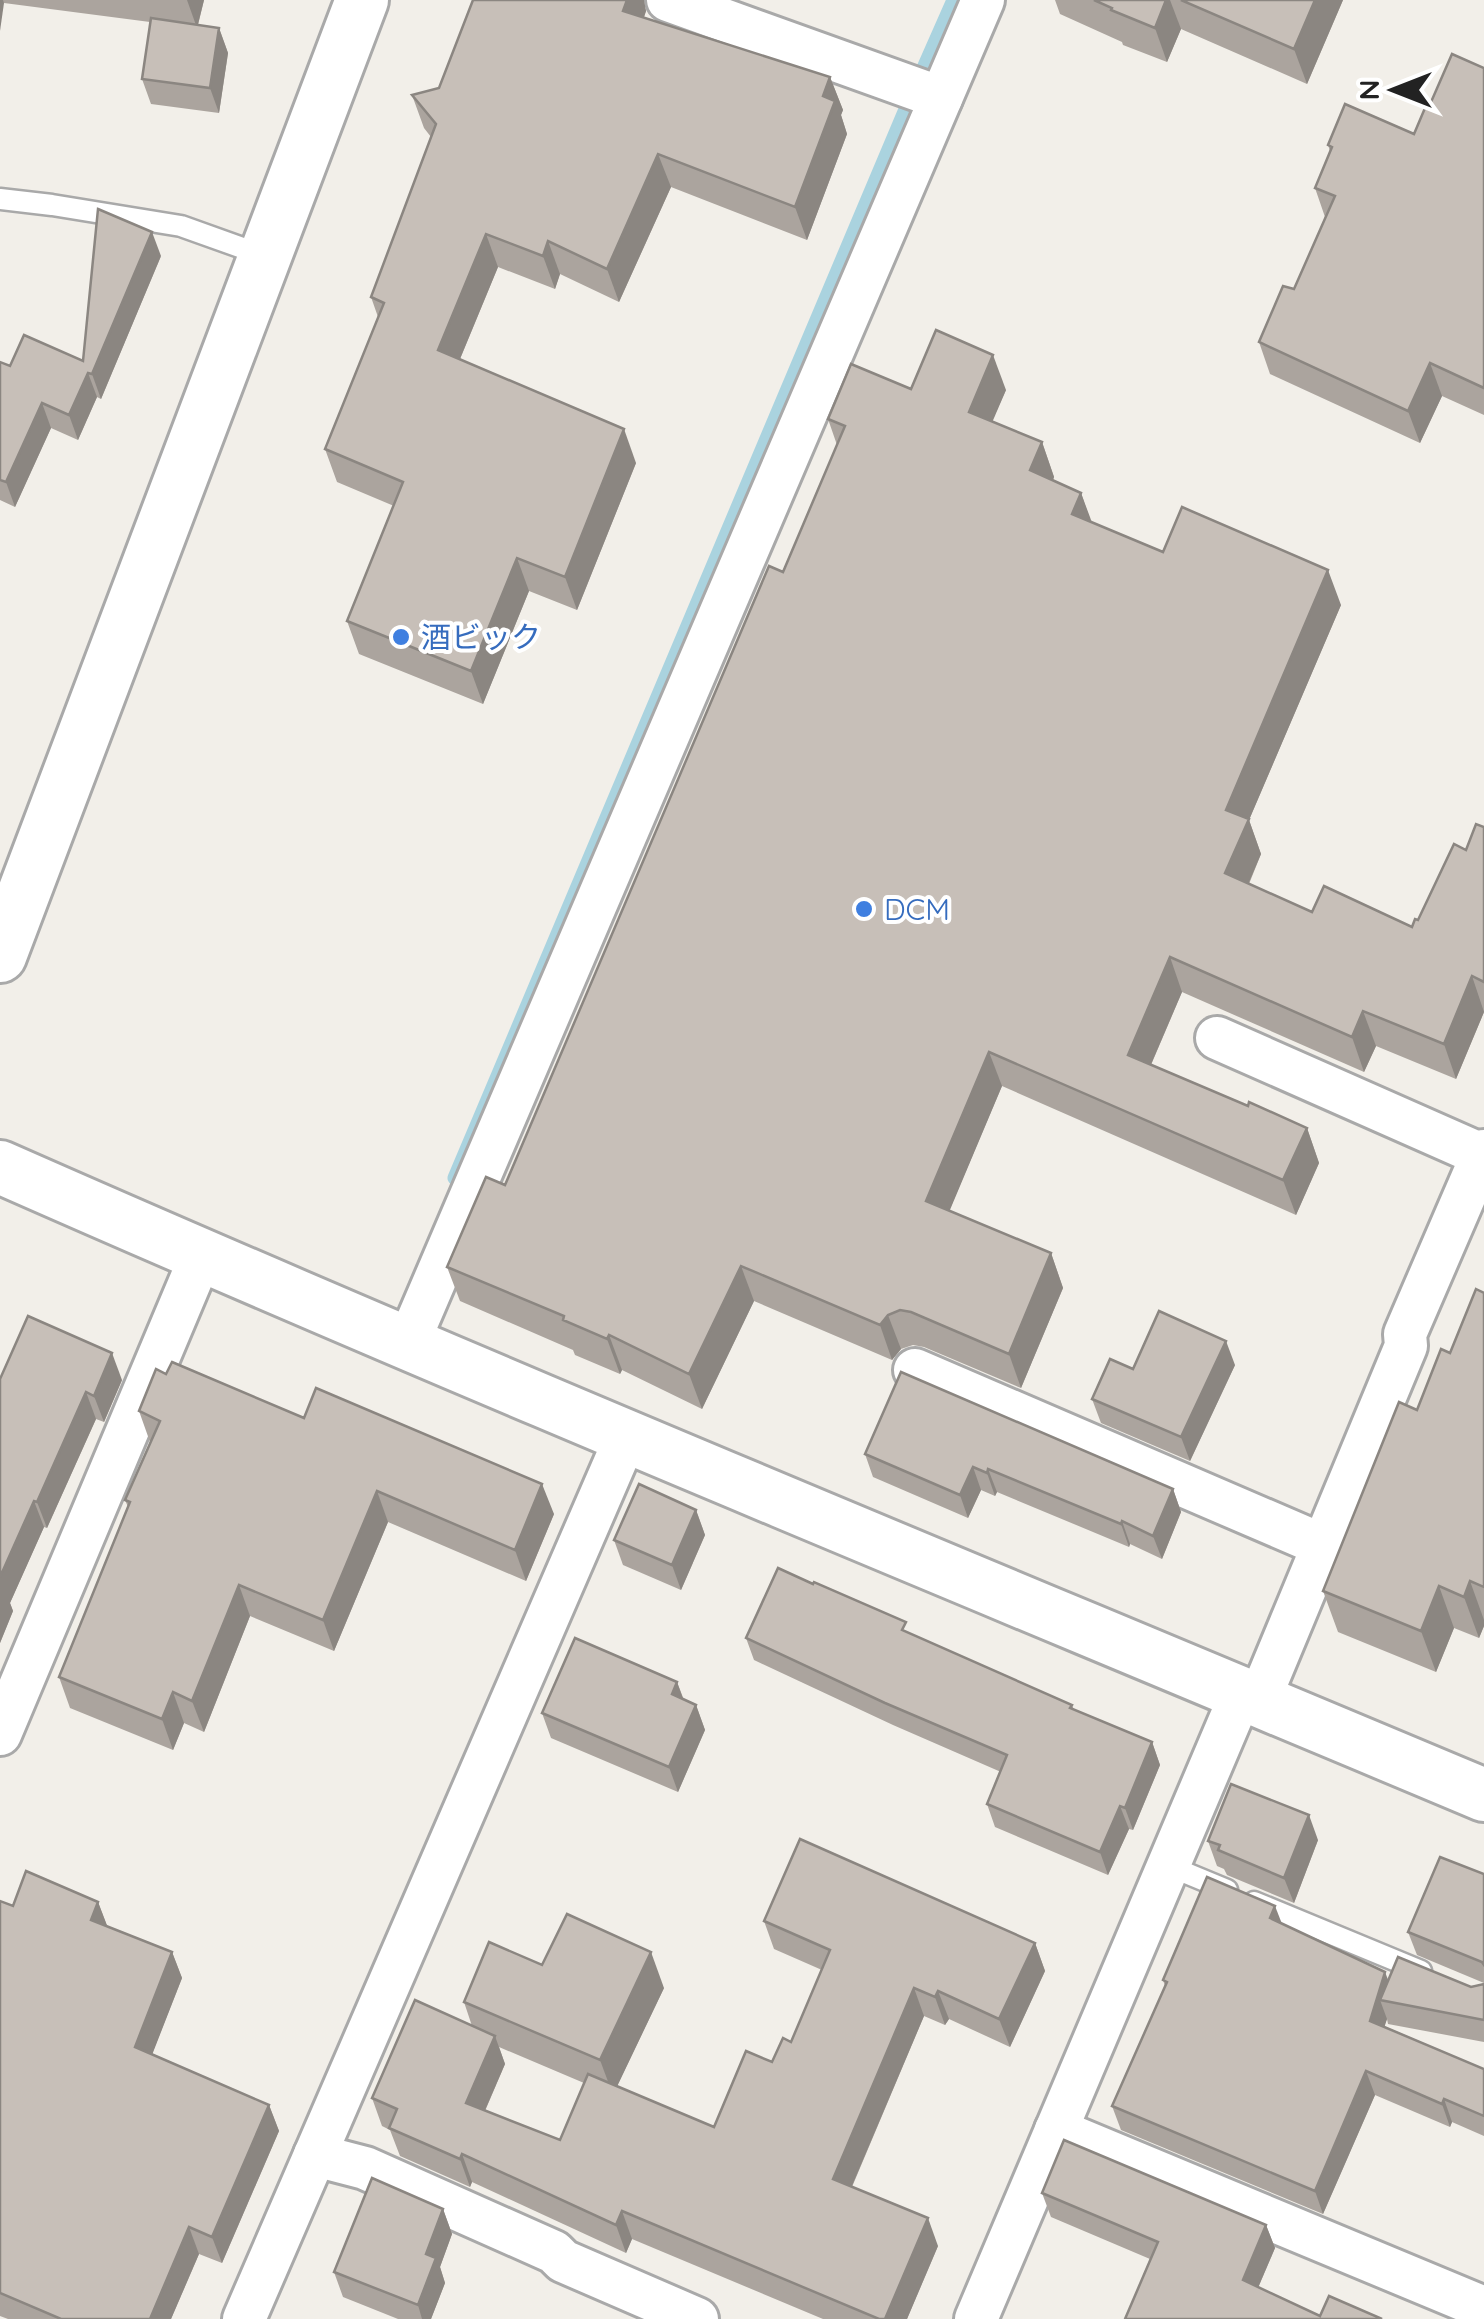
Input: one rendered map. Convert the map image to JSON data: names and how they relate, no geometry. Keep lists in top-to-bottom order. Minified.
{"places":["酒ビック","DCM"],"north":"left"}
